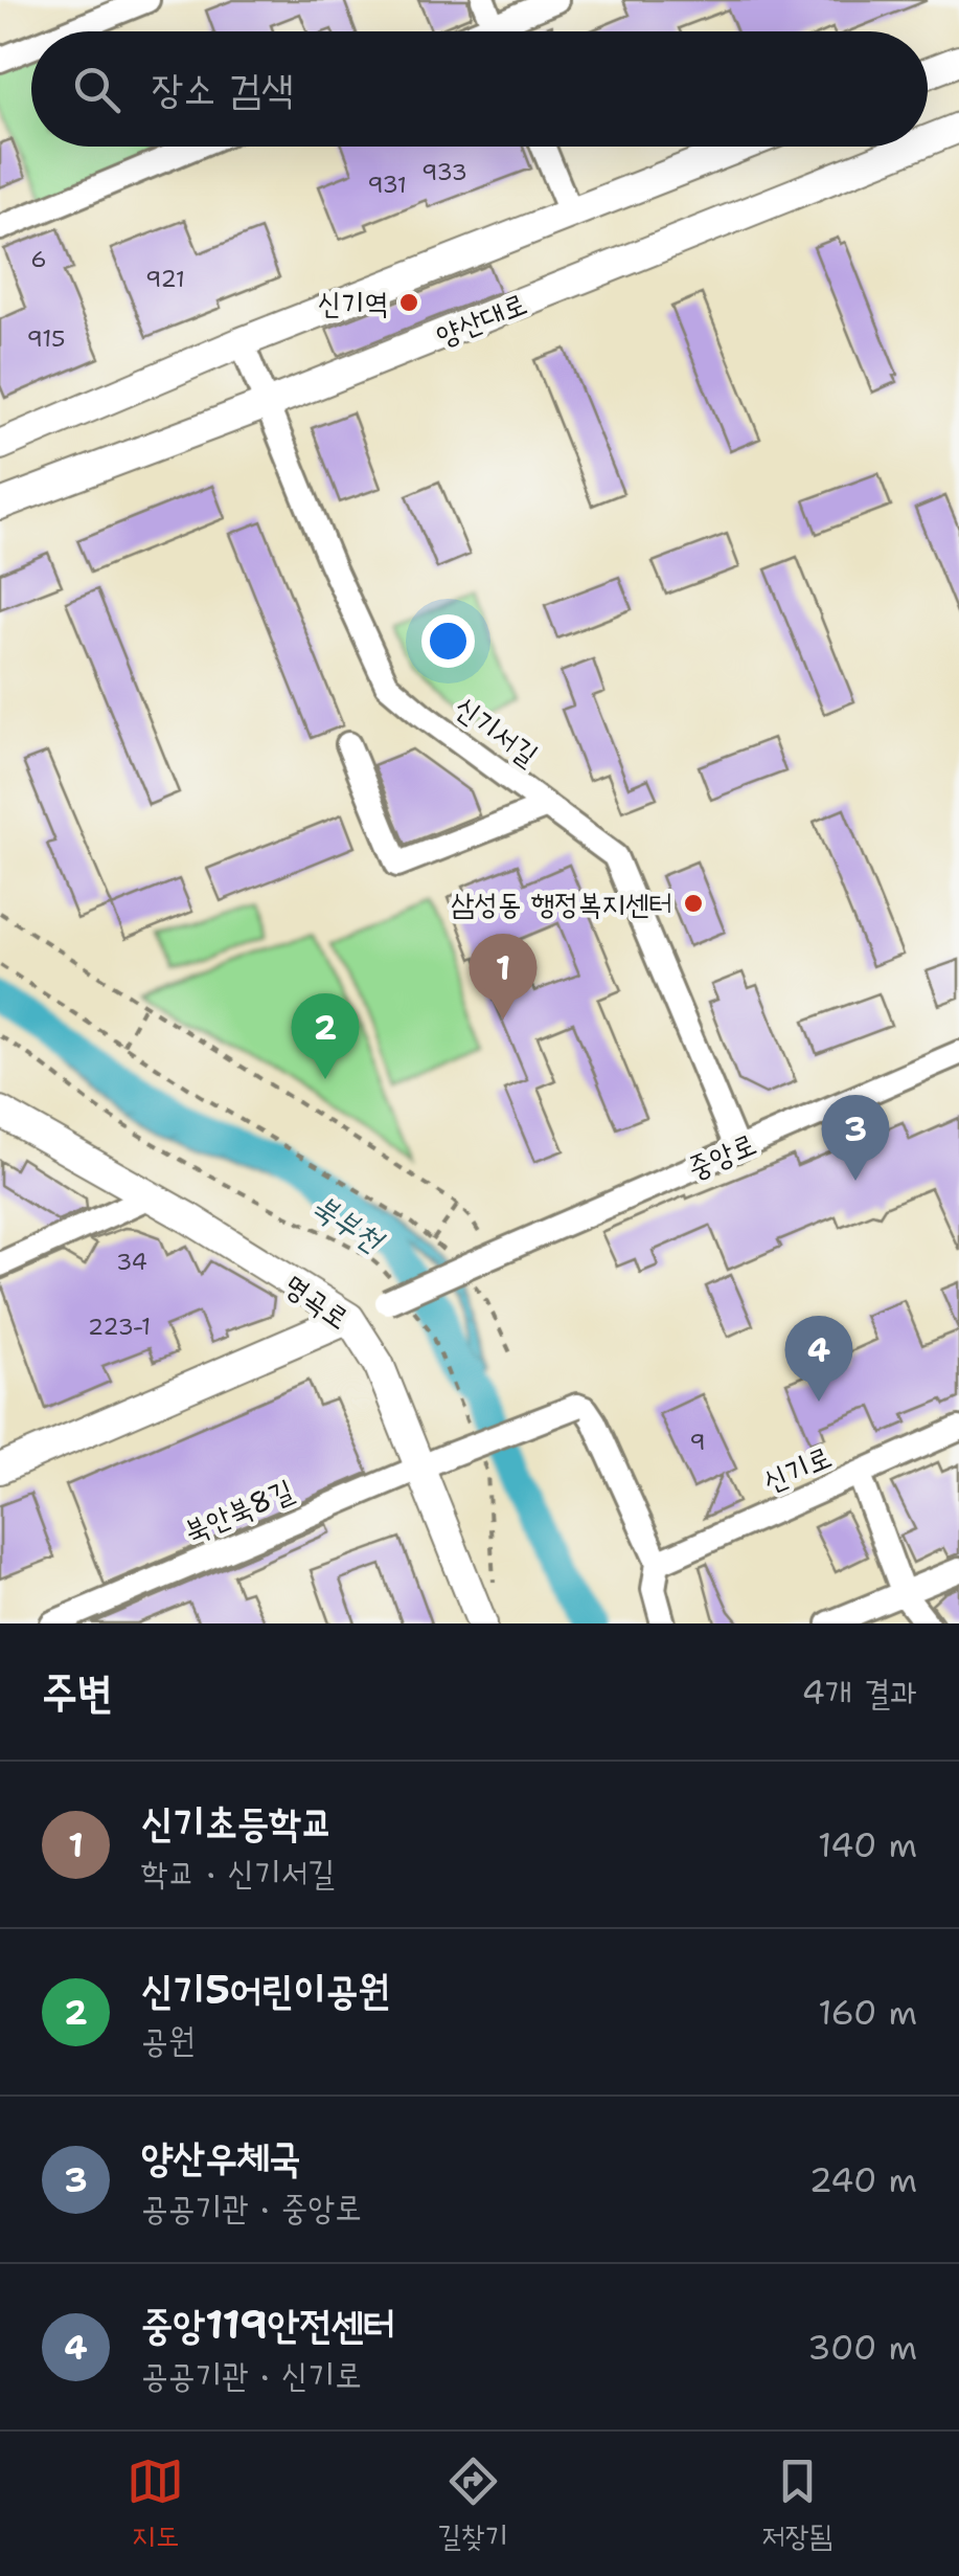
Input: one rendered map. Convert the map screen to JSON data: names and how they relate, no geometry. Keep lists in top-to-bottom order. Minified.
{"streets":{"main road":["양산대로","명곡로"],"street":["신기서길","중앙로","신기로","북안북8길"]},"crossings":[["양산대로","신기서길"],["신기서길","중앙로"],["중앙로","명곡로"],["명곡로","북안북8길"],["신기로","북안북8길"]],"water":["북부천"],"places":["신기역","삼성동 행정복지센터"],"house_numbers":["933","931","6","921","915","34","223-1","9"],"page":{"search":"장소 검색","pins":["1","2","3","4"],"heading":["주변","4개 결과"],"list":[{"mark":"1","name":"신기초등학교","note":"학교 · 신기서길","value":"140 m"},{"mark":"2","name":"신기5어린이공원","note":"공원","value":"160 m"},{"mark":"3","name":"양산우체국","note":"공공기관 · 중앙로","value":"240 m"},{"mark":"4","name":"중앙119안전센터","note":"공공기관 · 신기로","value":"300 m"}],"nav":["지도","길찾기","저장됨"]}}
